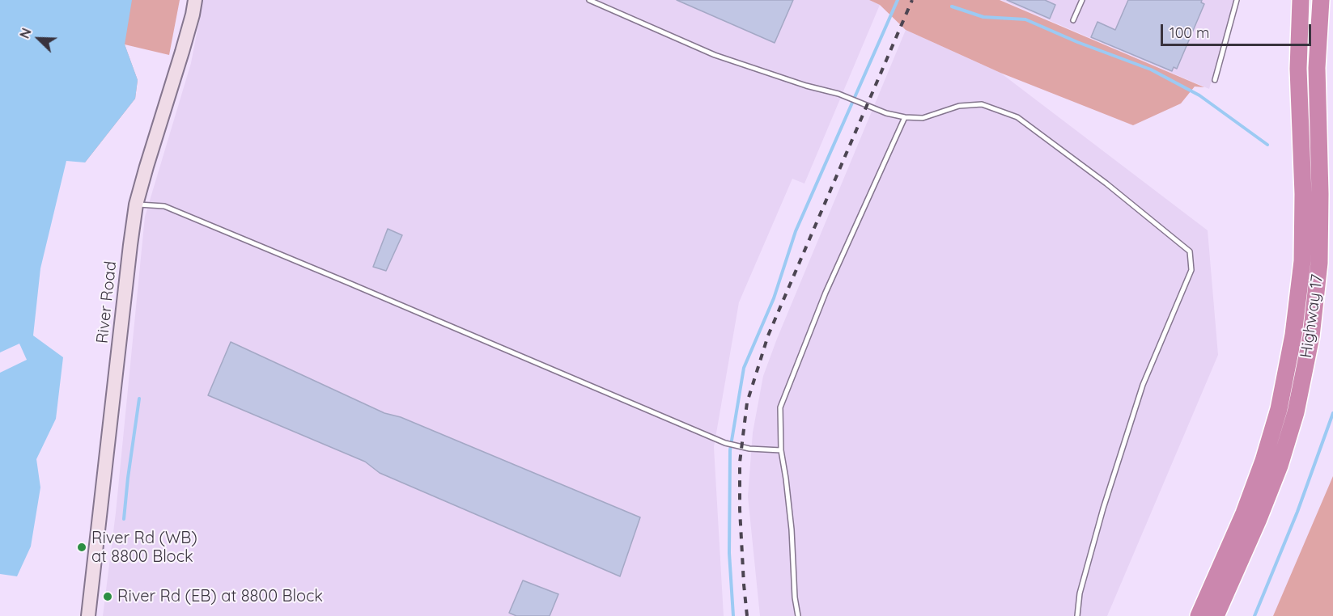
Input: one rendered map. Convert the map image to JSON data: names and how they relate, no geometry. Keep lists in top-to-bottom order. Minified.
{"streets":{"highway":["Highway 17"],"main road":["River Road"]},"places":["River Rd (WB) at 8800 Block","River Rd (EB) at 8800 Block"],"scale_bar":"100 m","north":"top left"}
